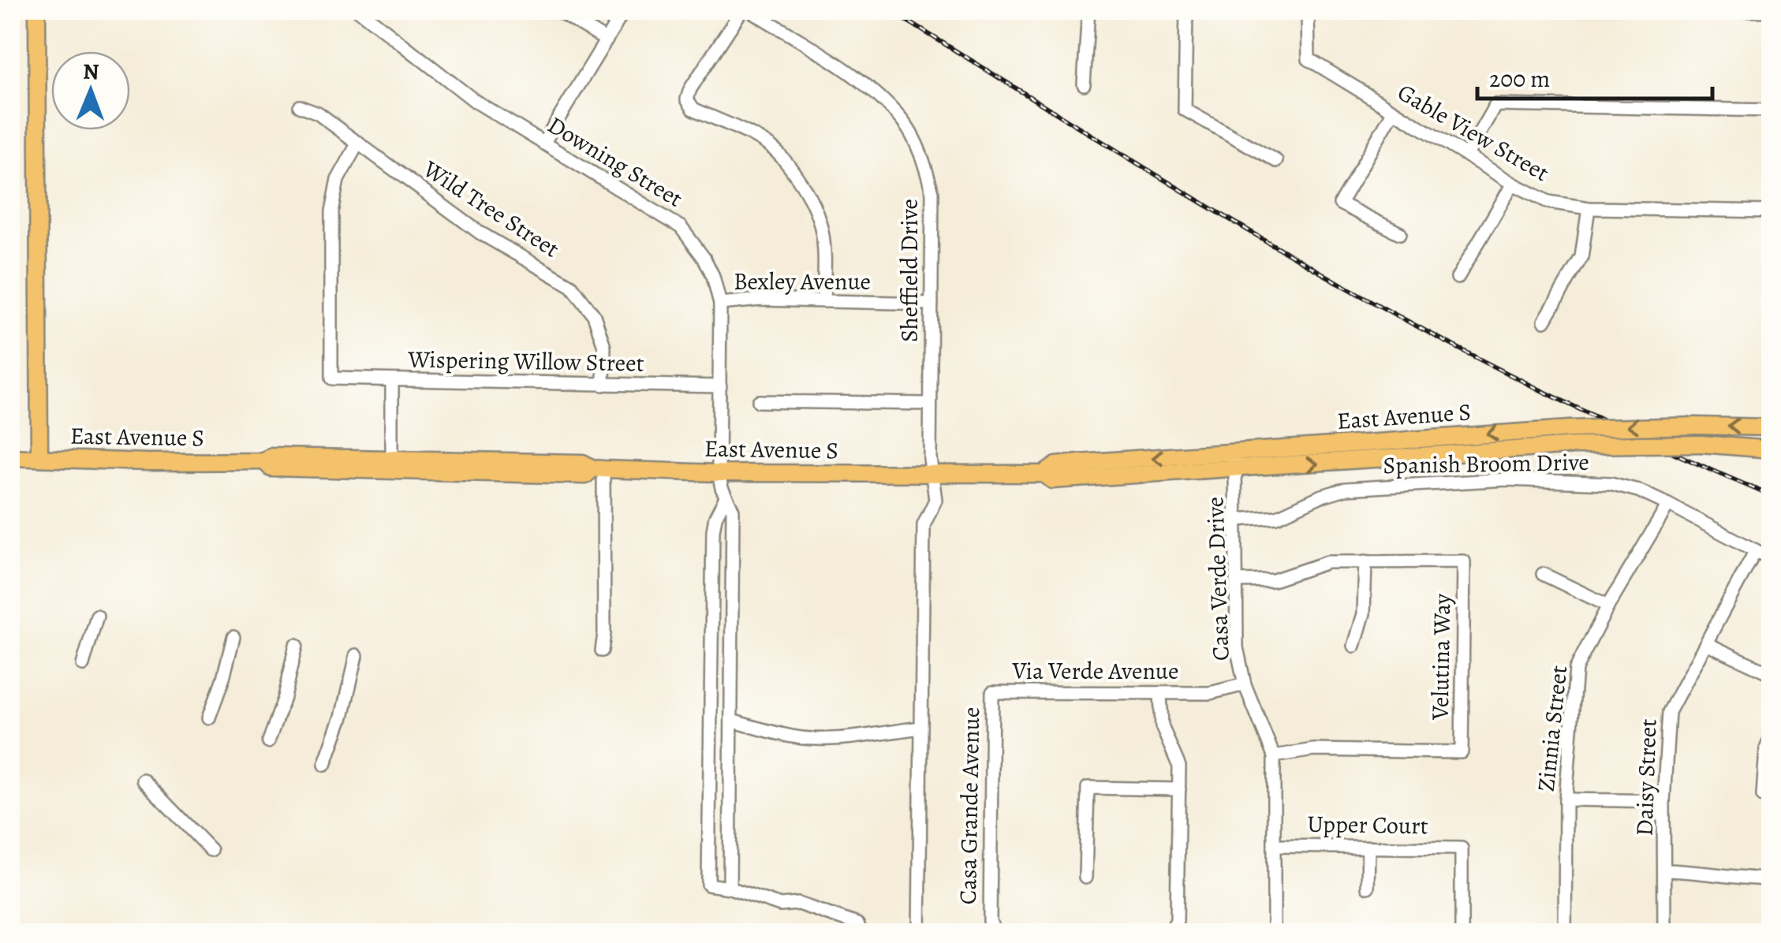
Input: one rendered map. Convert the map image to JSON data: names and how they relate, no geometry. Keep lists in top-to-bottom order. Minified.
{"streets":{"main road":["East Avenue S"],"street":["Gable View Street","Downing Street","Wild Tree Street","Sheffield Drive","Bexley Avenue","Wispering Willow Street","Spanish Broom Drive","Casa Verde Drive","Velutina Way","Via Verde Avenue","Zinnia Street","Daisy Street","Casa Grande Avenue","Upper Court"]},"crossings":[["Downing Street","Bexley Avenue"],["Downing Street","Wispering Willow Street"],["Downing Street","East Avenue S"],["Wild Tree Street","Wispering Willow Street"],["Sheffield Drive","Bexley Avenue"],["Sheffield Drive","East Avenue S"],["East Avenue S","Casa Verde Drive"],["Spanish Broom Drive","Casa Verde Drive"],["Spanish Broom Drive","Zinnia Street"],["Spanish Broom Drive","Daisy Street"],["Casa Verde Drive","Velutina Way"],["Casa Verde Drive","Via Verde Avenue"],["Casa Verde Drive","Upper Court"],["Via Verde Avenue","Casa Grande Avenue"]],"scale_bar":"200 m","north":"top"}
